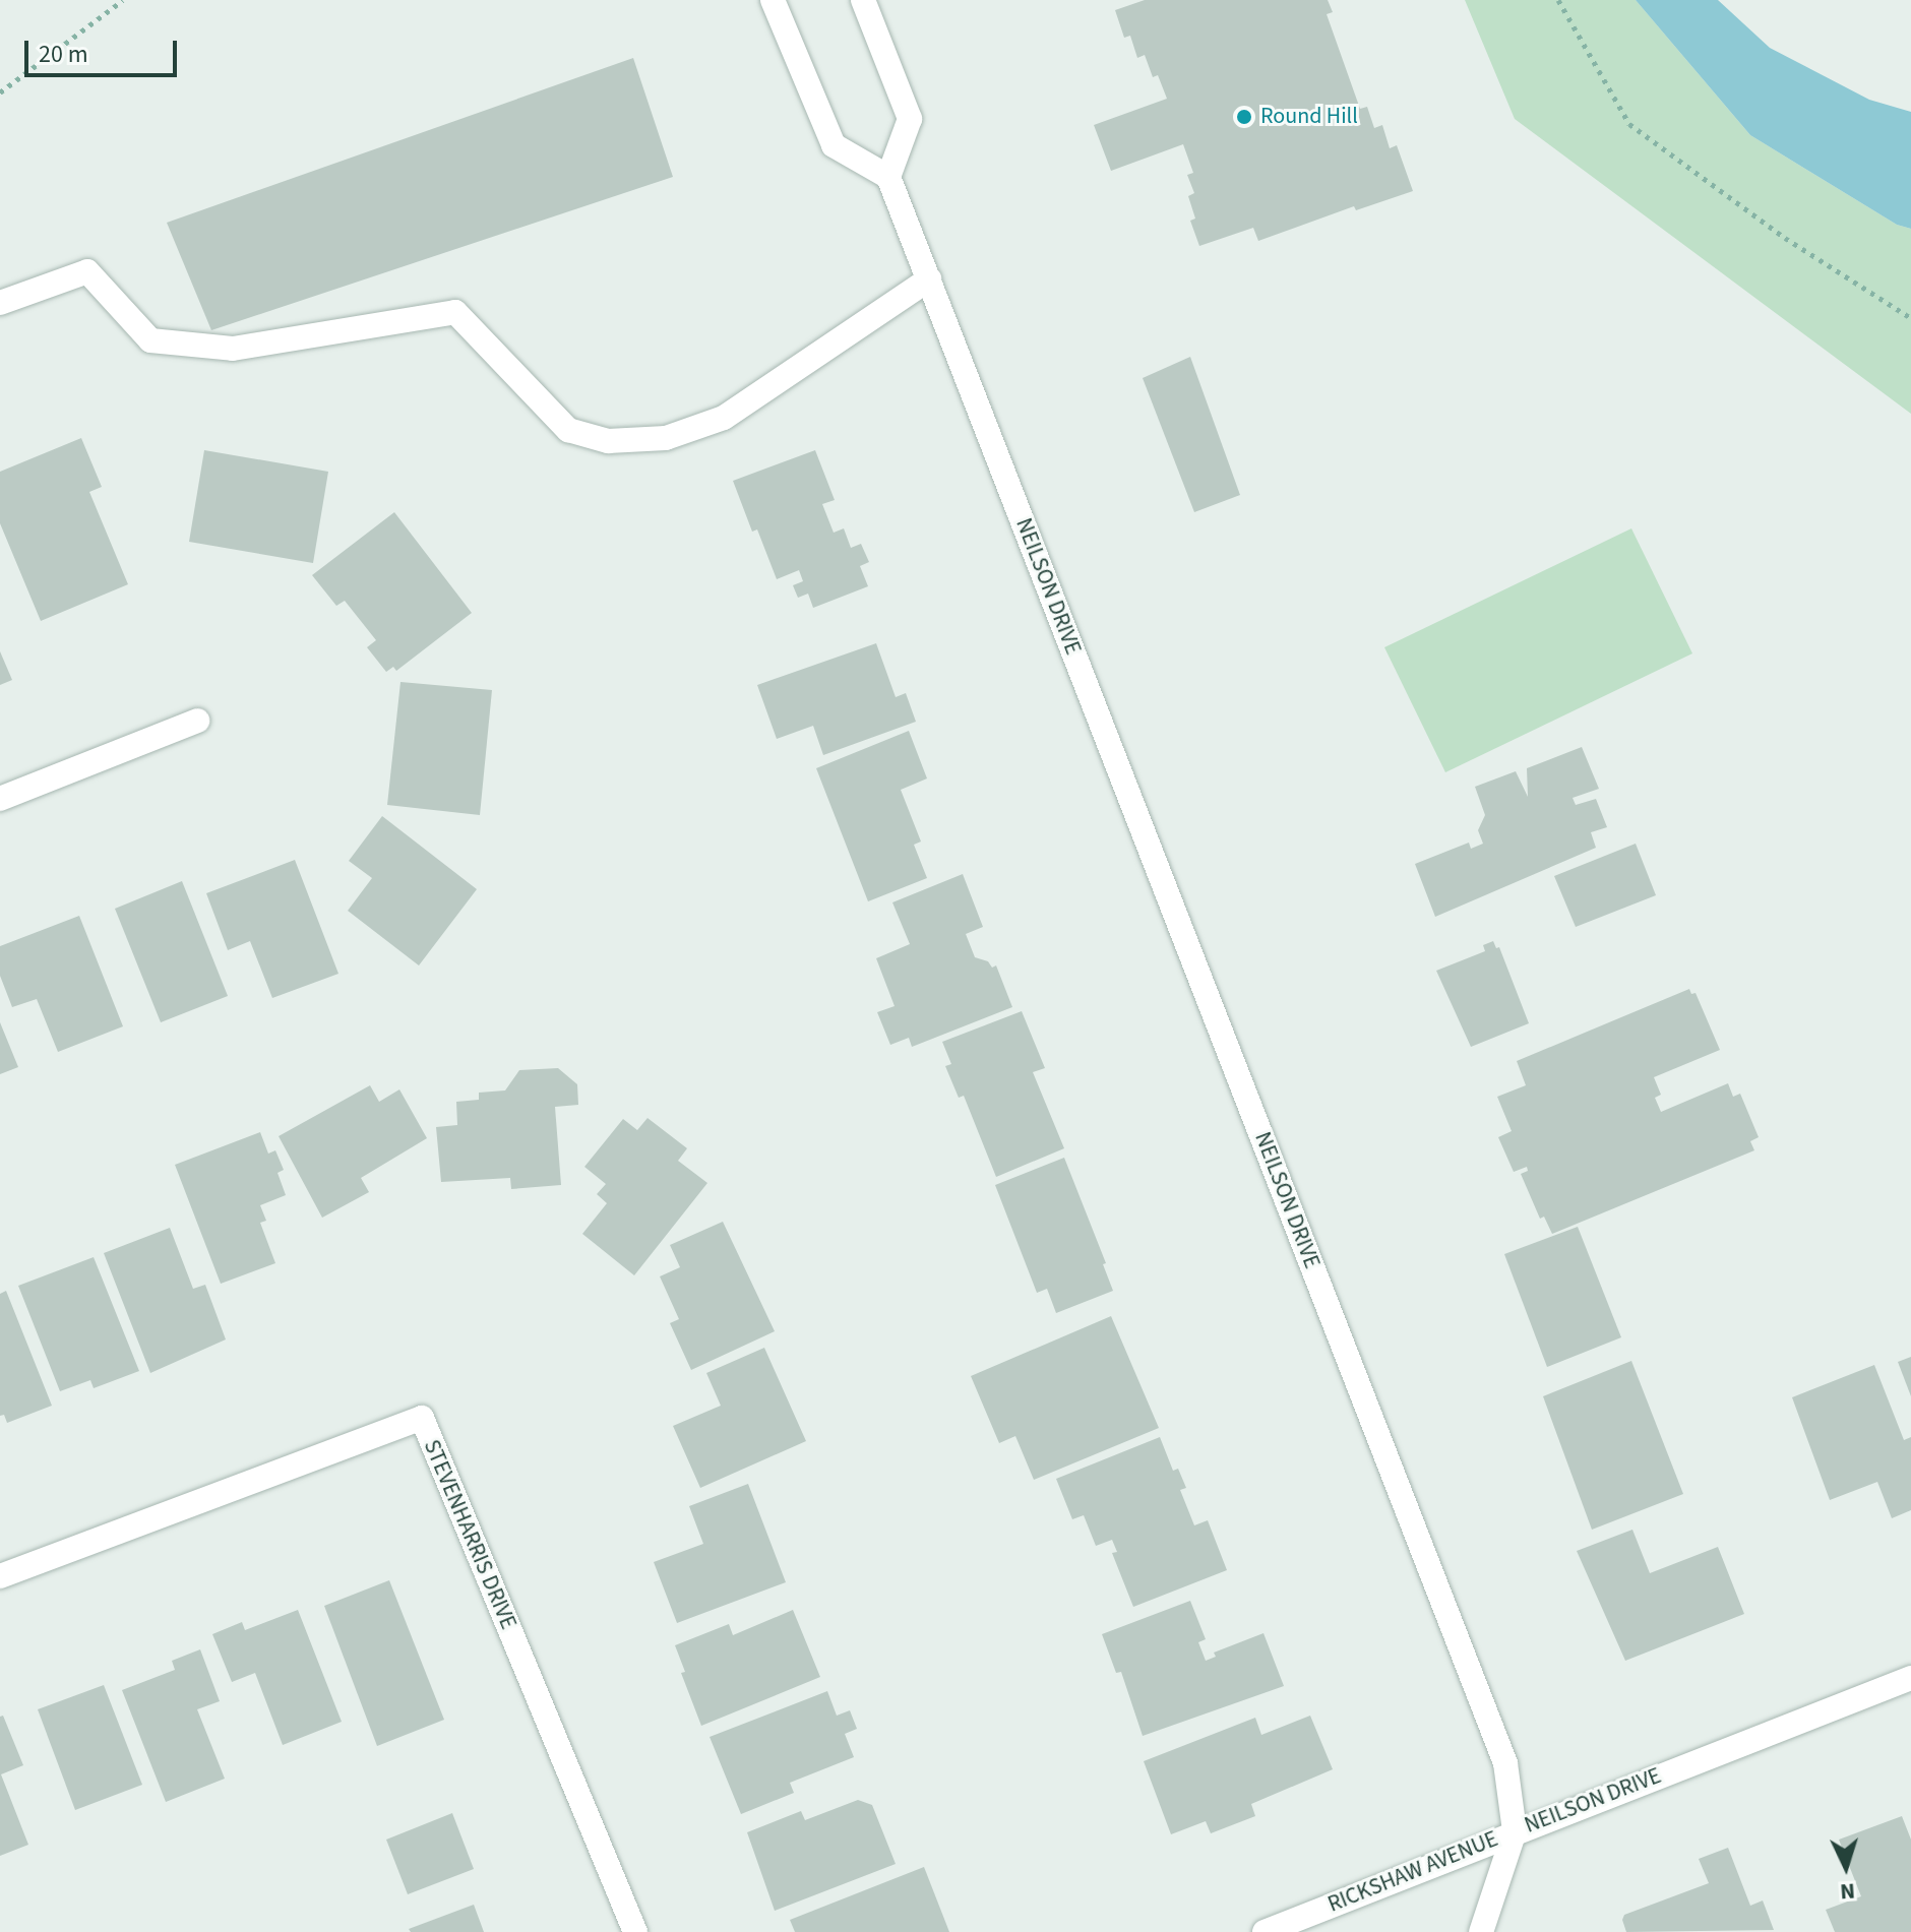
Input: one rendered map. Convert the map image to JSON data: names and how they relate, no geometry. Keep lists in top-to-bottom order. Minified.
{"streets":{"street":["NEILSON DRIVE","STEVENHARRIS DRIVE","RICKSHAW AVENUE"]},"crossings":[["NEILSON DRIVE","RICKSHAW AVENUE"]],"places":["Round Hill"],"scale_bar":"20 m","north":"bottom"}
